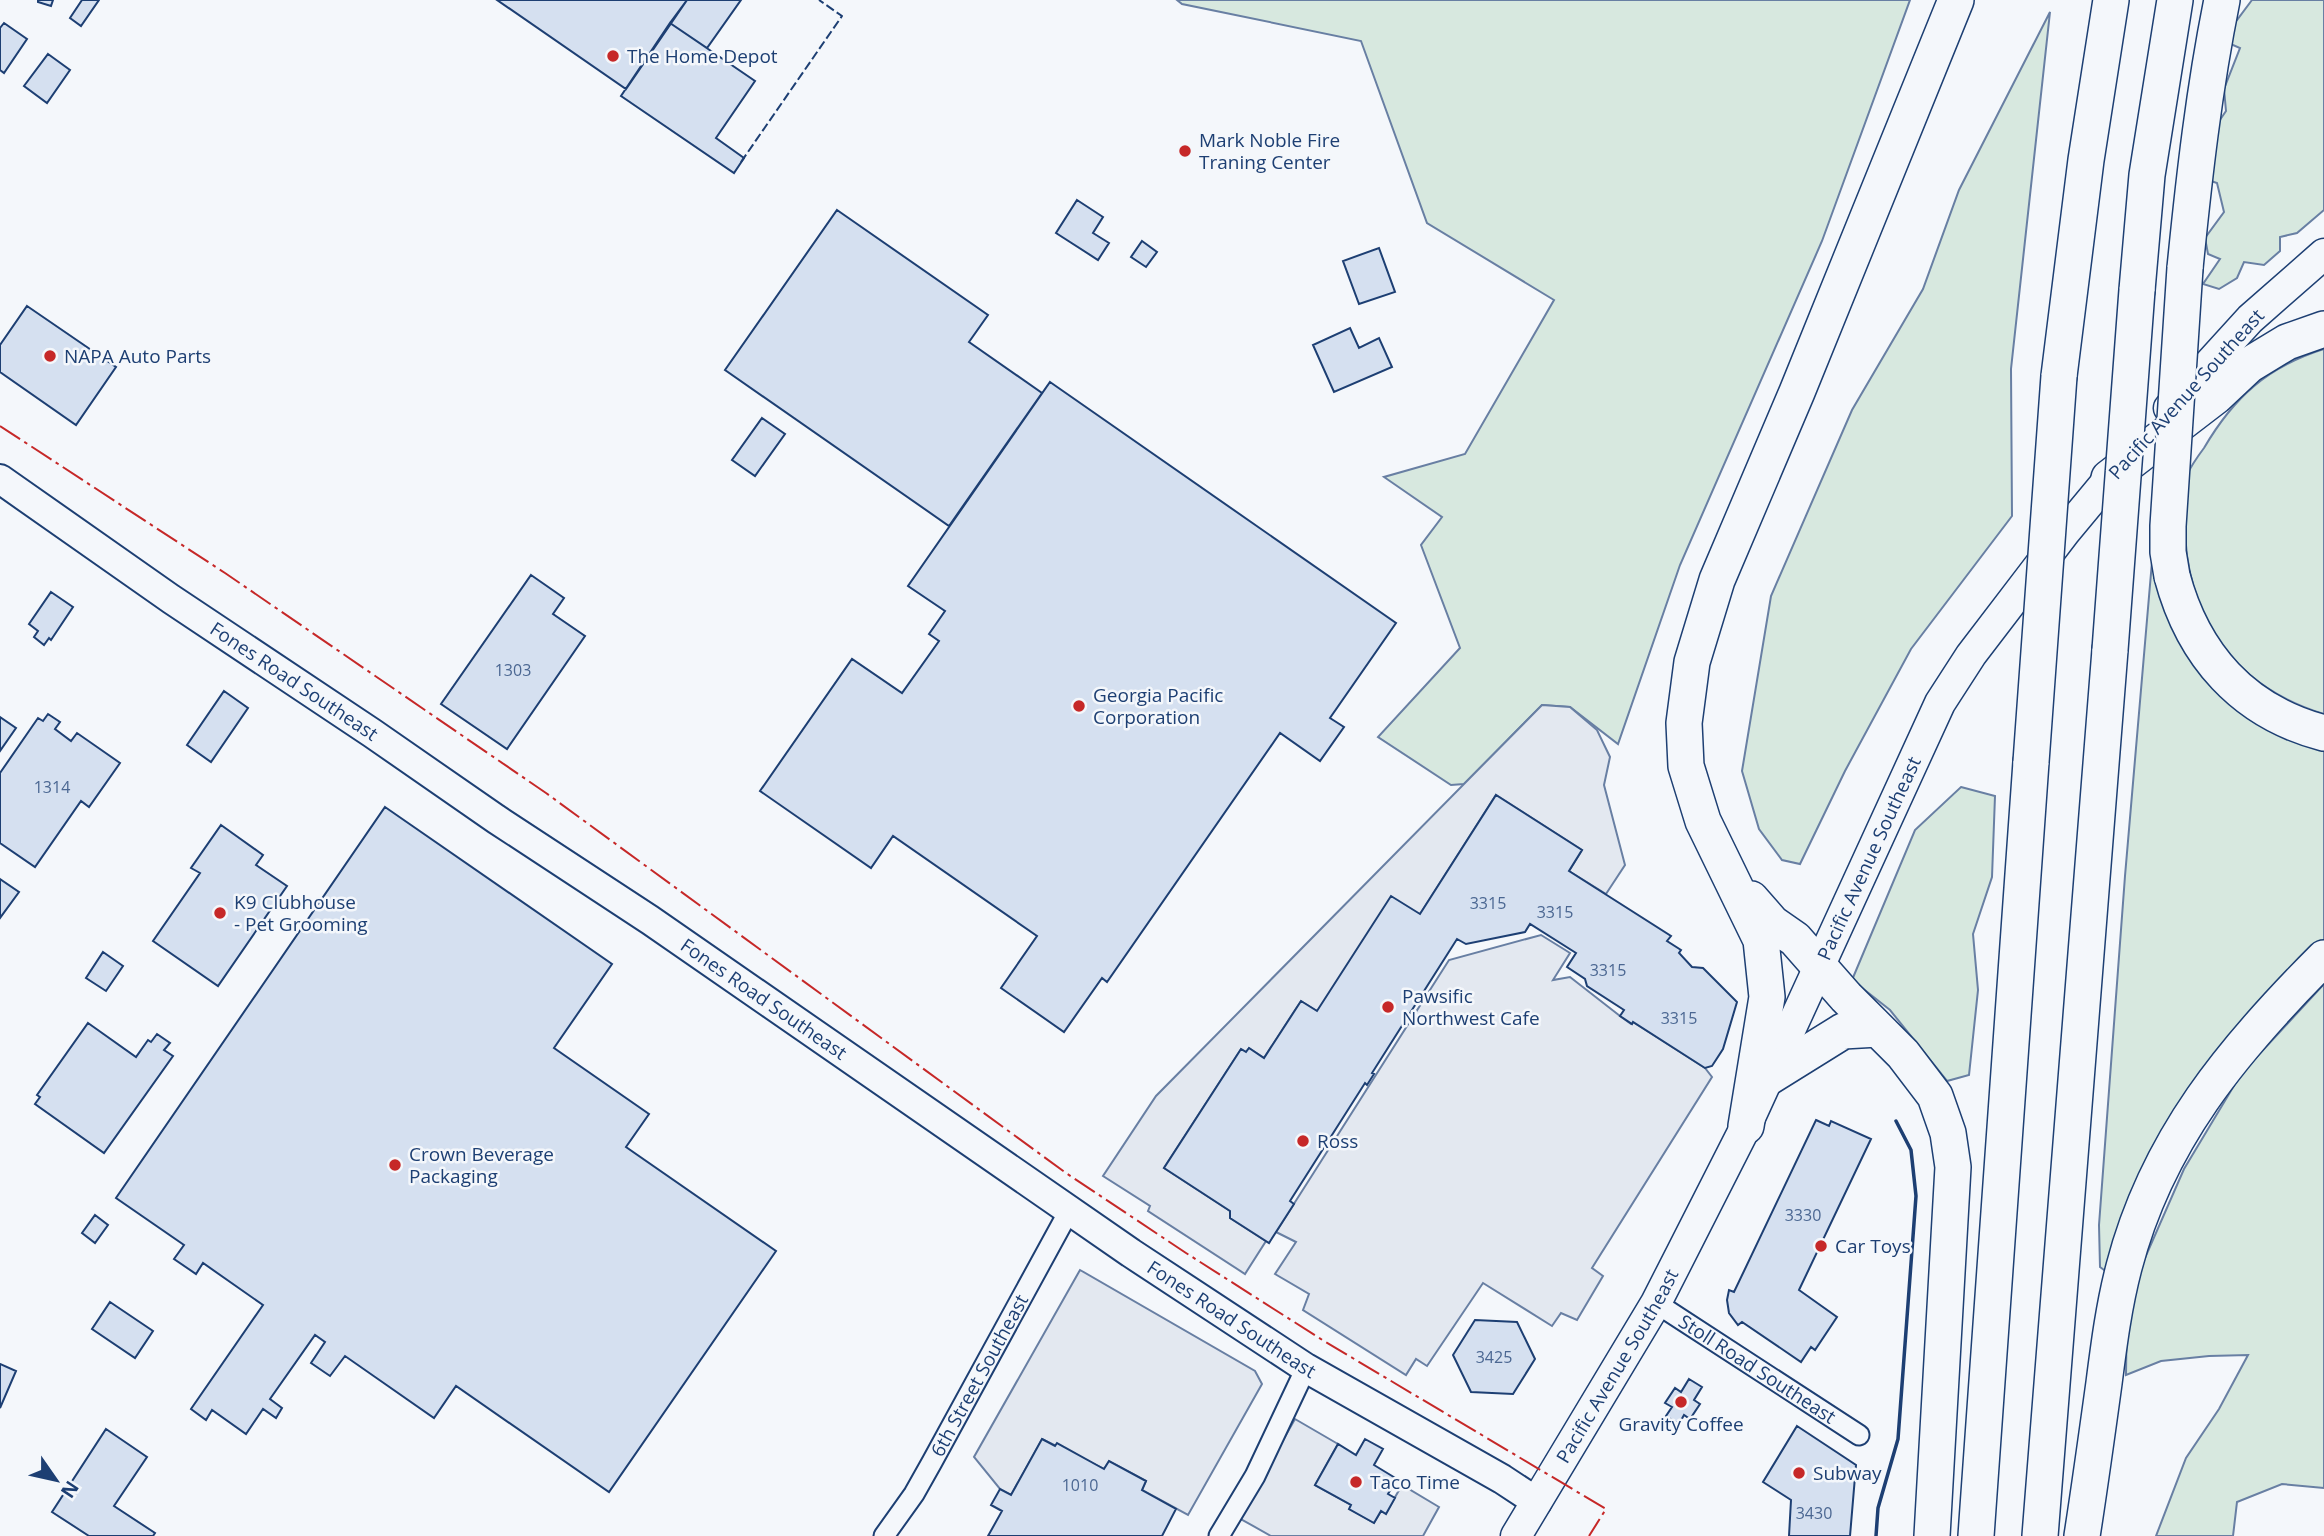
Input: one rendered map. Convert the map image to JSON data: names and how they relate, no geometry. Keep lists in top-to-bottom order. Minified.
{"streets":{"main road":["Pacific Avenue Southeast"],"street":["Fones Road Southeast","Stoll Road Southeast","6th Street Southeast"]},"crossings":[["Pacific Avenue Southeast","Fones Road Southeast"],["Pacific Avenue Southeast","Stoll Road Southeast"],["Fones Road Southeast","6th Street Southeast"]],"places":["The Home Depot","Mark Noble Fire Traning Center","NAPA Auto Parts","Georgia Pacific Corporation","K9 Clubhouse - Pet Grooming","Pawsific Northwest Cafe","Ross","Crown Beverage Packaging","Car Toys","Gravity Coffee","Subway","Taco Time"],"house_numbers":["1303","1314","3315","3315","3315","3315","3330","3425","1010","3430"],"north":"bottom right"}
